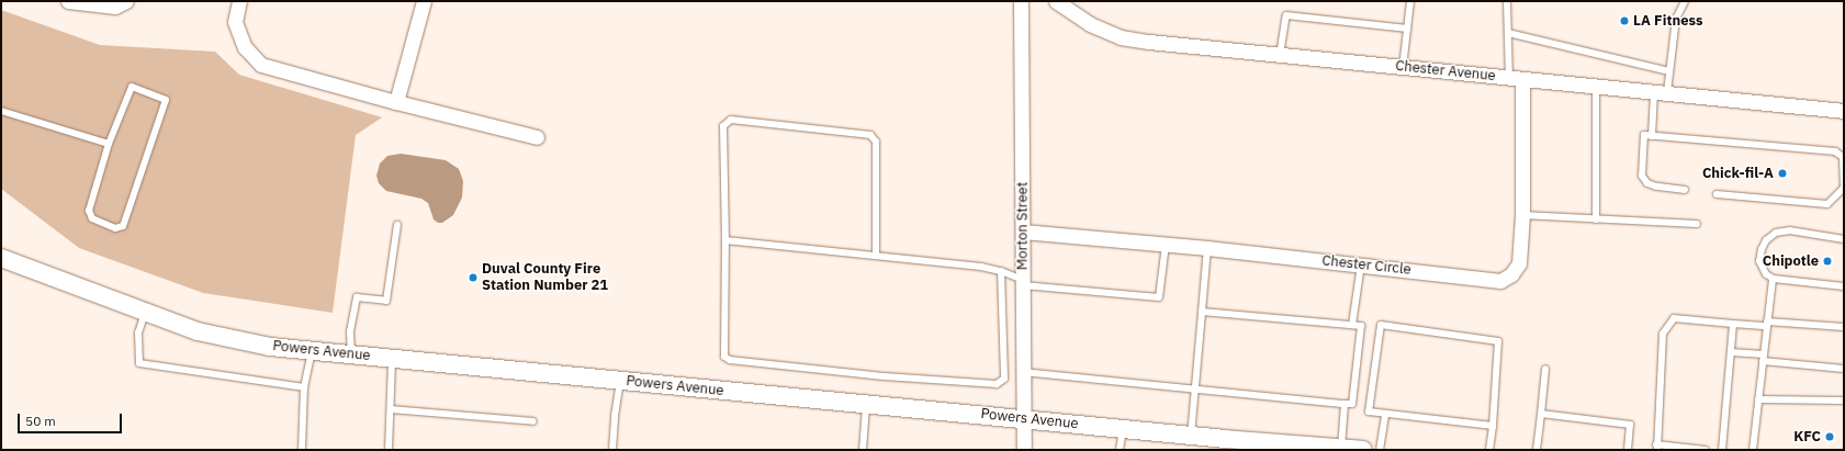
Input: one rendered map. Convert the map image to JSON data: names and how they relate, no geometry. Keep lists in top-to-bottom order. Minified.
{"streets":{"street":["Chester Avenue","Morton Street","Chester Circle","Powers Avenue"]},"crossings":[["Chester Avenue","Chester Circle"],["Morton Street","Chester Circle"],["Morton Street","Powers Avenue"]],"places":["LA Fitness","Chick-fil-A","Chipotle","Duval County Fire Station Number 21","KFC"],"scale_bar":"50 m"}
